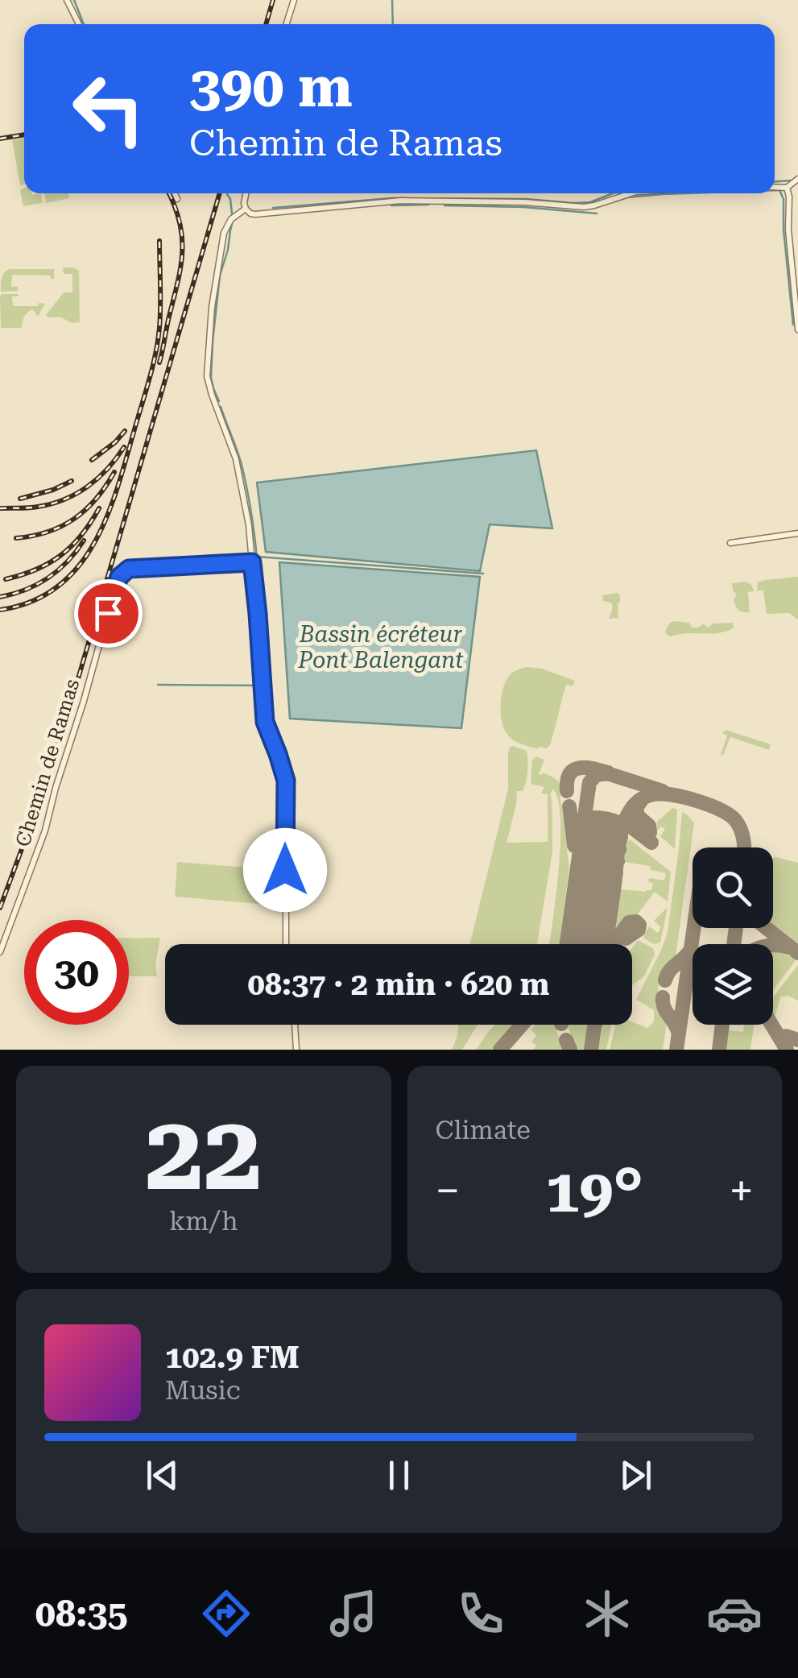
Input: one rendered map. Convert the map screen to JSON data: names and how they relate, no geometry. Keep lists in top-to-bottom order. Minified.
{"streets":{"street":["Chemin de Ramas"]},"water":["Bassin écréteur Pont Balengant"],"page":{"turn":["390 m","Chemin de Ramas"],"limit":"30","trip":"08:37 · 2 min · 620 m","tile":[["22","km/h"],"Climate"],"heat":["−","19°","+"],"song":["102.9 FM","Music"],"tabs":"08:35"}}
